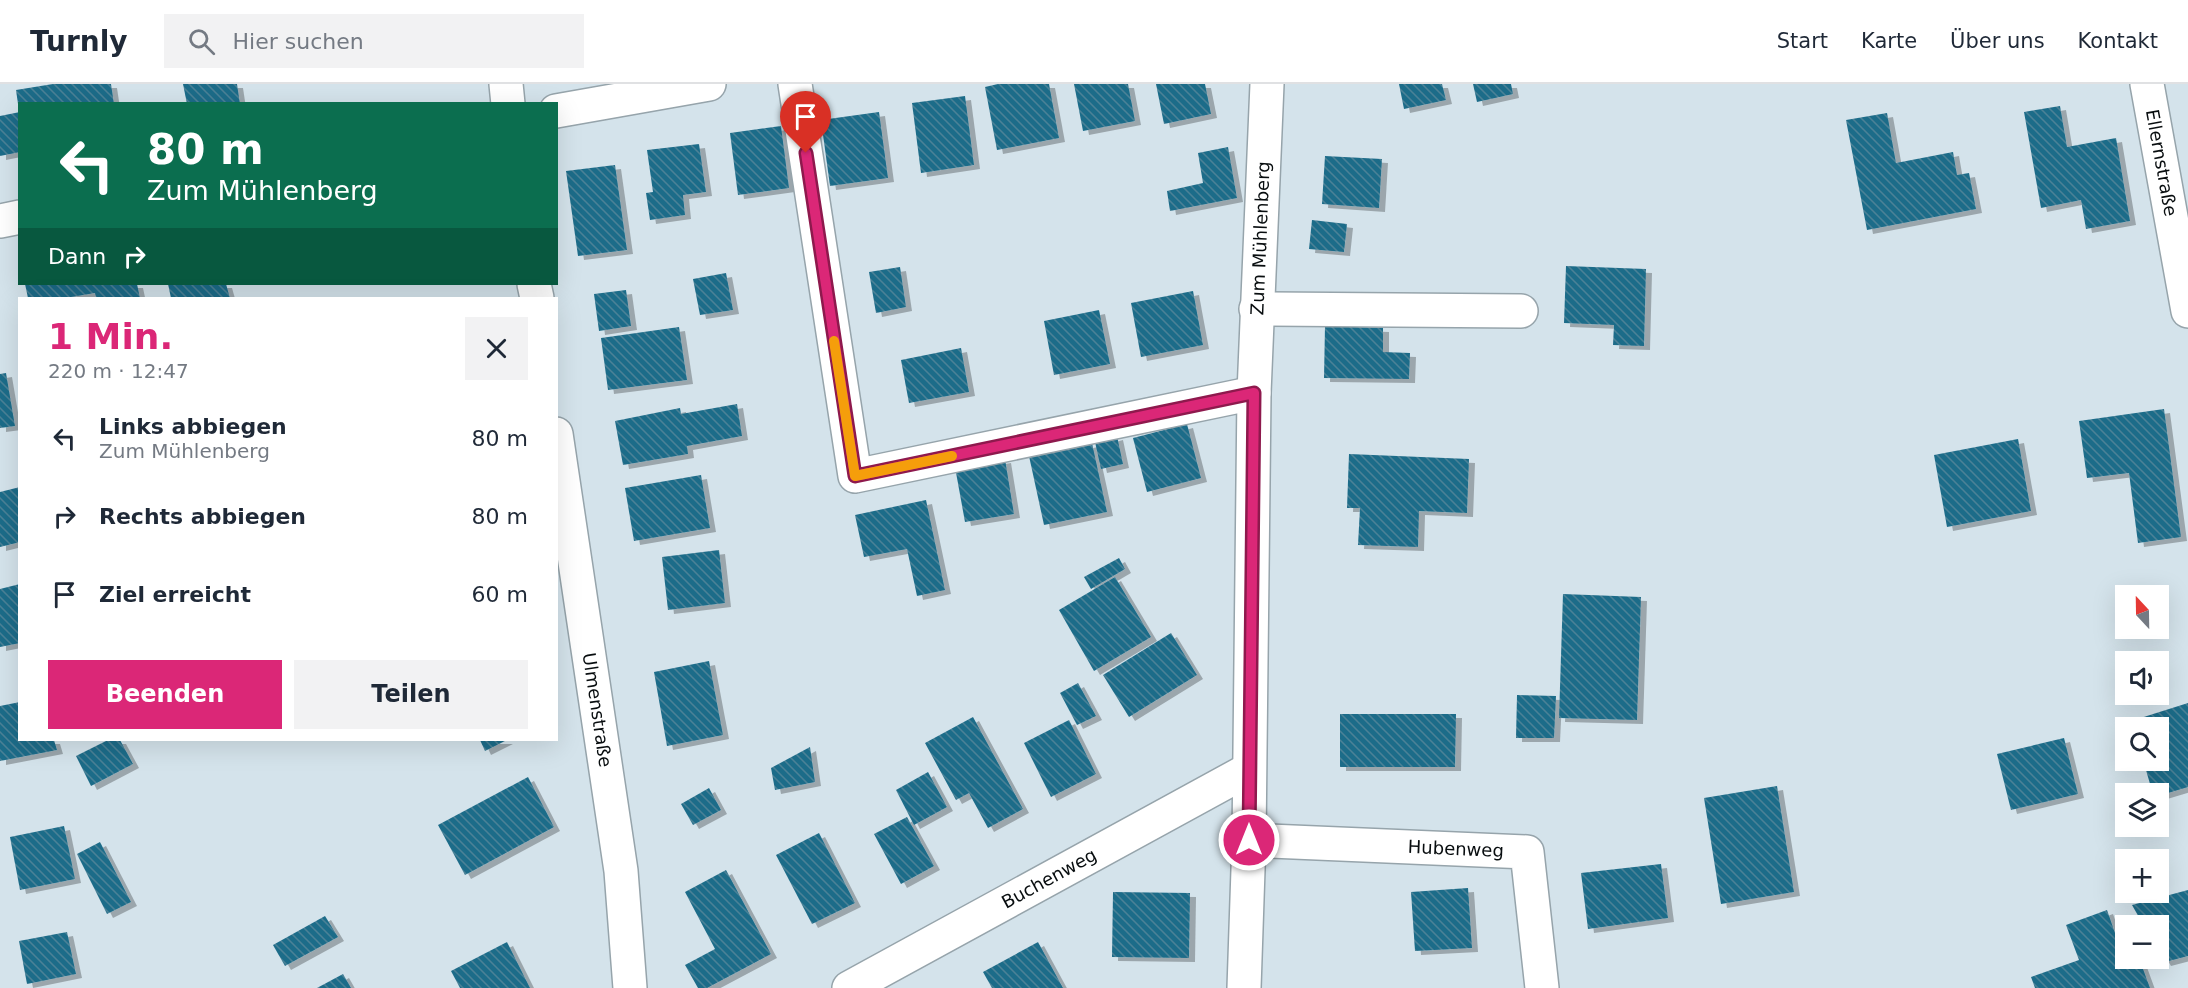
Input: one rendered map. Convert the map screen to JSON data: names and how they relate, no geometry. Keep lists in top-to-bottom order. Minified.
{"streets":{"street":["Ellernstraße","Zum Mühlenberg","Ulmenstraße","Hubenweg","Buchenweg"]},"crossings":[["Zum Mühlenberg","Hubenweg"],["Zum Mühlenberg","Buchenweg"]],"north":"top","page":{"header":"Turnly","search":"Hier suchen","nav":["Start","Karte","Über uns","Kontakt"],"turn":["80 m","Zum Mühlenberg"],"then":"Dann","heading":["1 Min.","220 m · 12:47"],"list":[{"name":"Links abbiegen","note":"Zum Mühlenberg","value":"80 m"},{"name":"Rechts abbiegen","value":"80 m"},{"name":"Ziel erreicht","value":"60 m"}],"map_buttons":["+","−"],"buttons":["Beenden","Teilen"]}}
